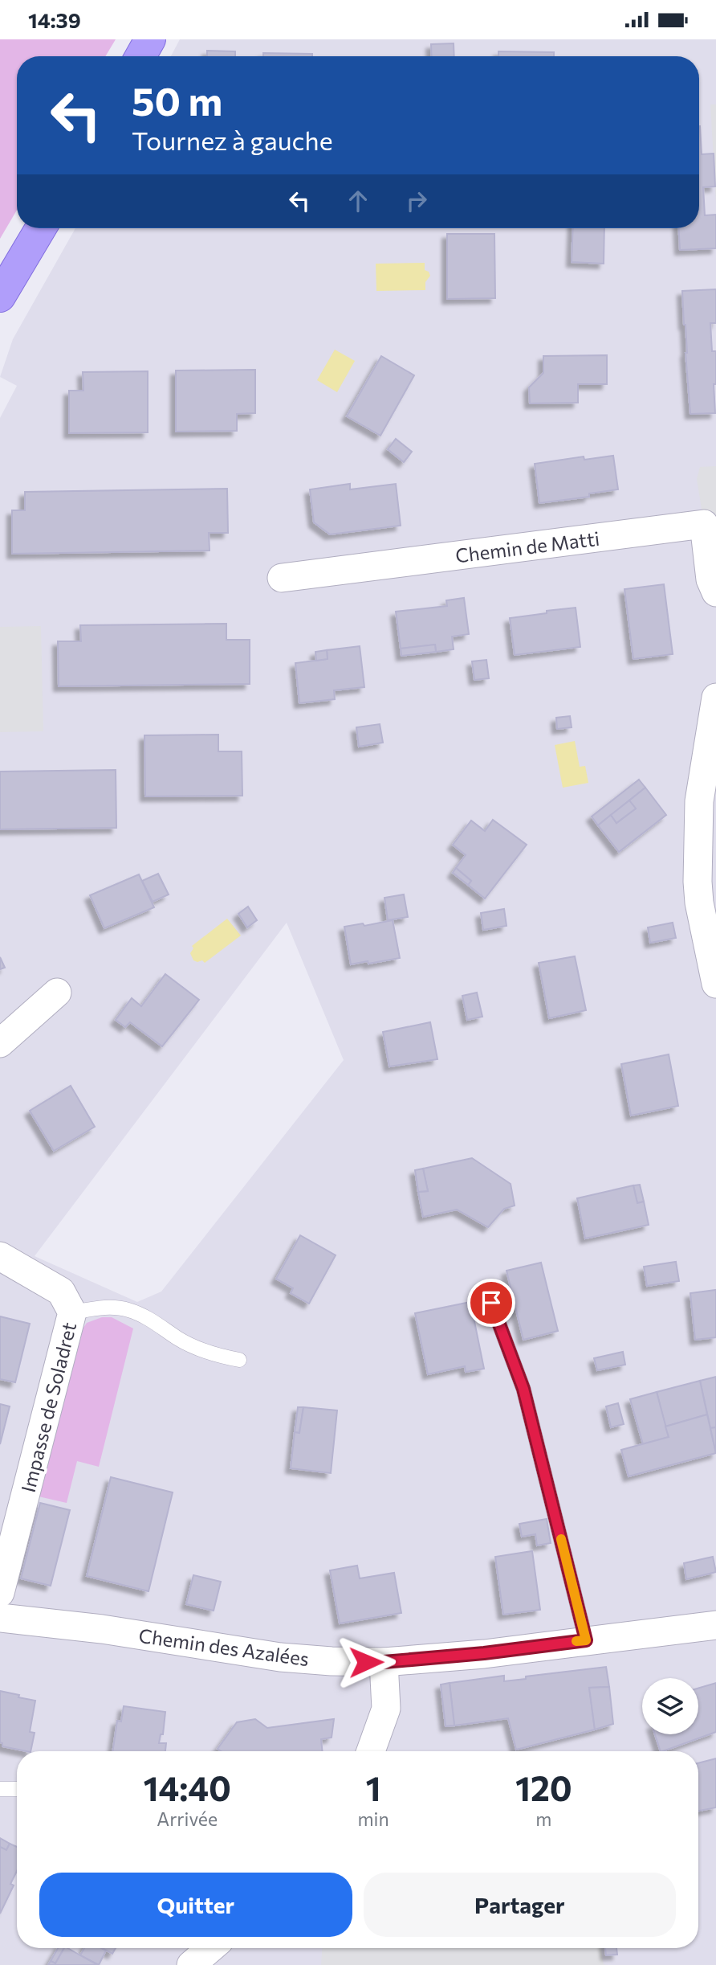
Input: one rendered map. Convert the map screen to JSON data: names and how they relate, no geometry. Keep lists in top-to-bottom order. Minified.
{"streets":{"street":["Chemin de Matti","Impasse de Soladret","Chemin des Azalées"]},"page":{"status":"14:39","turn":["50 m","Tournez à gauche"],"eta":["14:40","Arrivée","1","min","120","m"],"buttons":["Quitter","Partager"]}}
